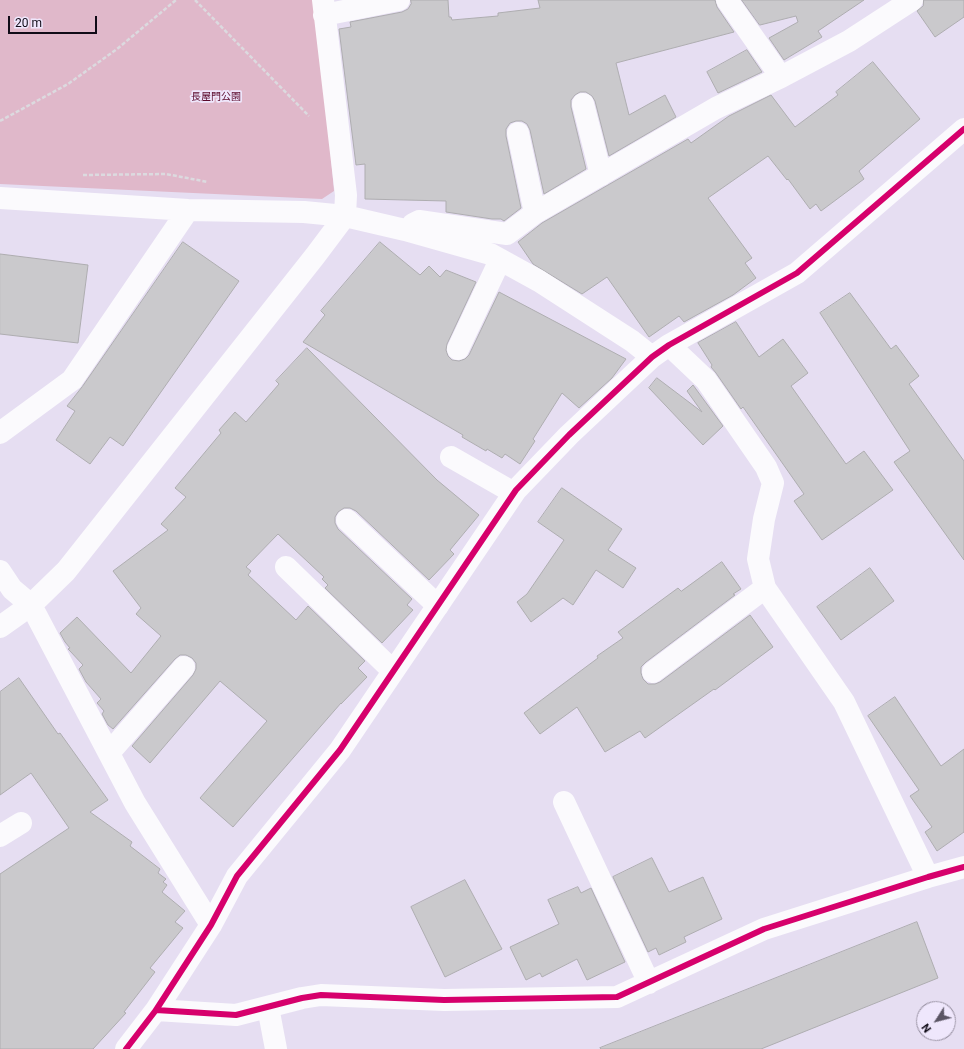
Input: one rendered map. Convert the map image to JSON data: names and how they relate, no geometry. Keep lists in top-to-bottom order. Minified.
{"parks":["長屋門公園"],"scale_bar":"20 m","north":"bottom left"}
